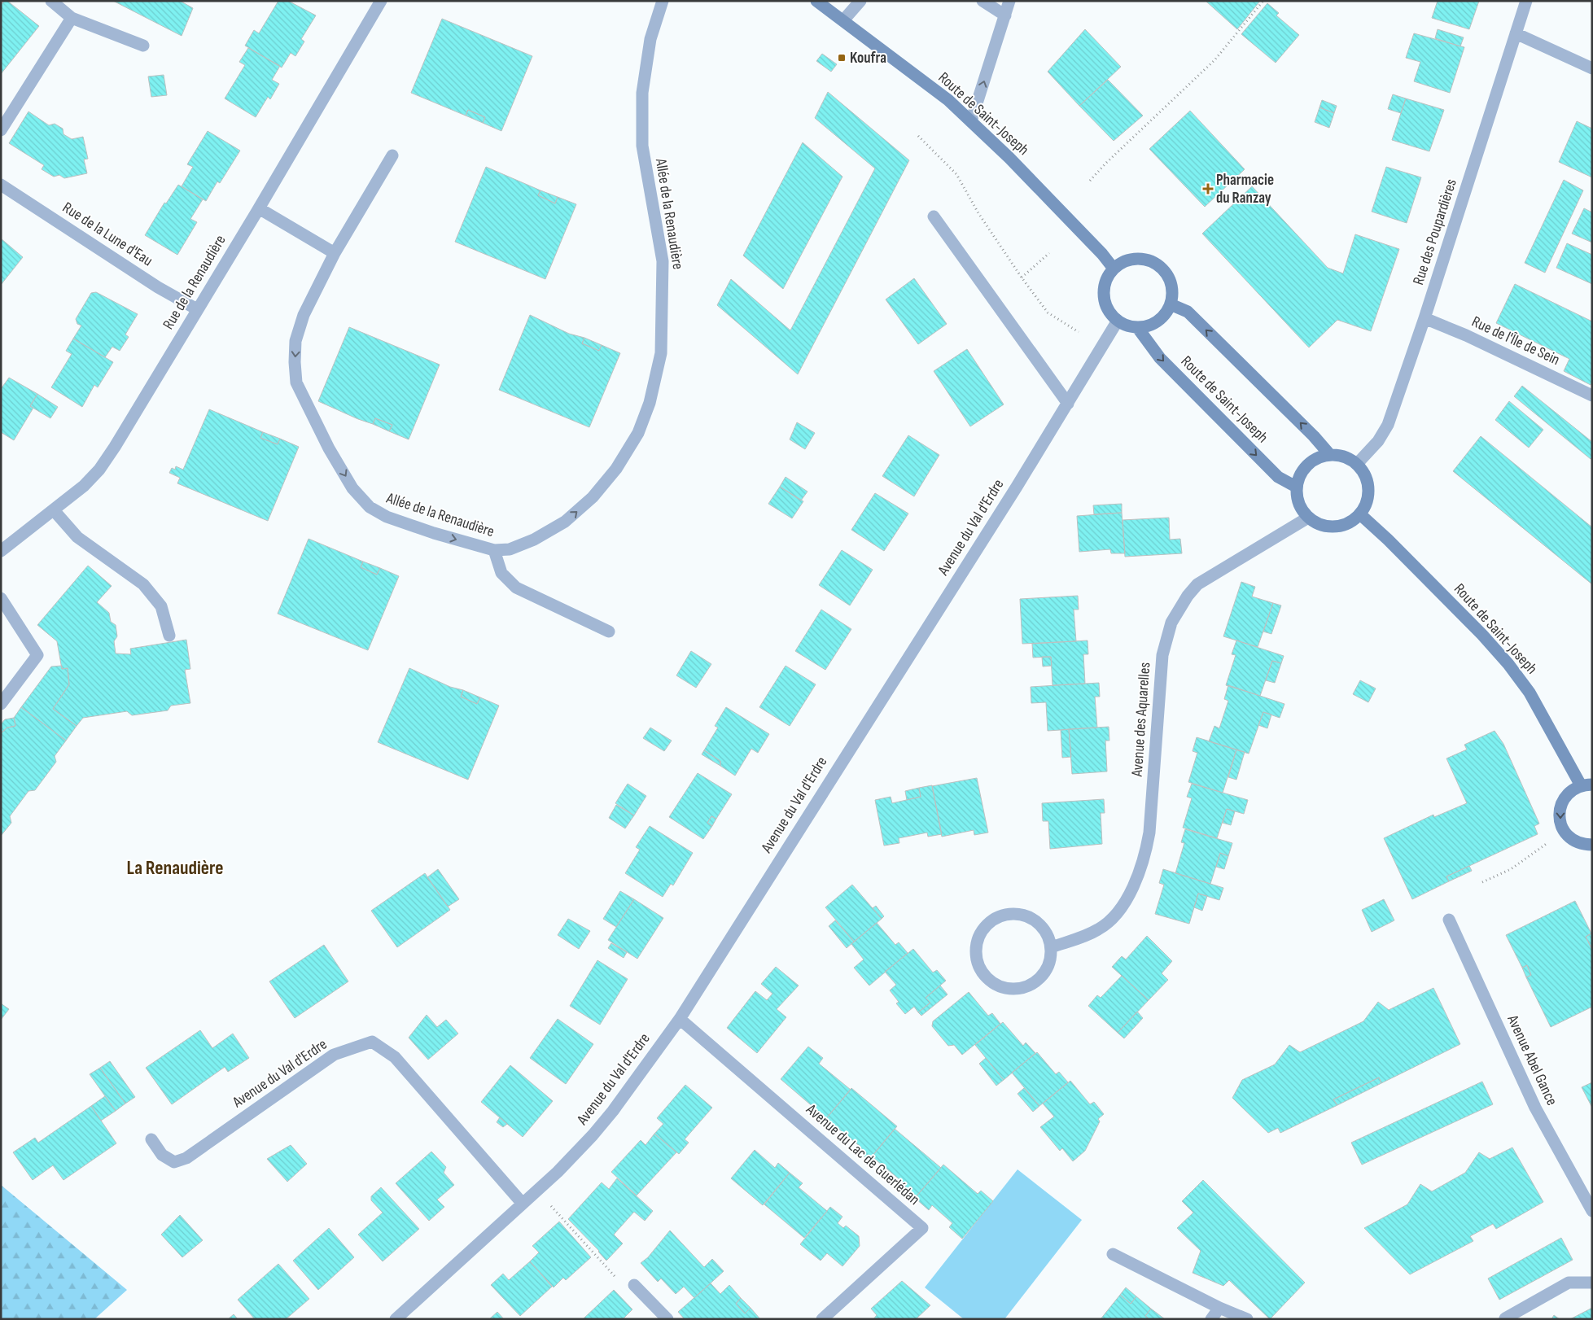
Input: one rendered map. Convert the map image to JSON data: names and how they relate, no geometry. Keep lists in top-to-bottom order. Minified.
{"streets":{"street":["Route de Saint-Joseph","Allée de la Renaudière","Rue des Poupardières","Rue de la Lune d'Eau","Rue de la Renaudière","Rue de l'Île de Sein","Avenue du Val d'Erdre","Avenue des Aquarelles","Avenue Abel Gance","Avenue du Lac de Guerlédan"]},"crossings":[["Route de Saint-Joseph","Rue des Poupardières"],["Route de Saint-Joseph","Avenue du Val d'Erdre"],["Route de Saint-Joseph","Avenue des Aquarelles"],["Rue des Poupardières","Rue de l'Île de Sein"],["Rue des Poupardières","Avenue des Aquarelles"],["Rue de la Lune d'Eau","Rue de la Renaudière"],["Avenue du Val d'Erdre","Avenue du Lac de Guerlédan"]],"districts":["La Renaudière"],"places":{"transit":["Koufra"],"health":["Pharmacie du Ranzay"]}}
